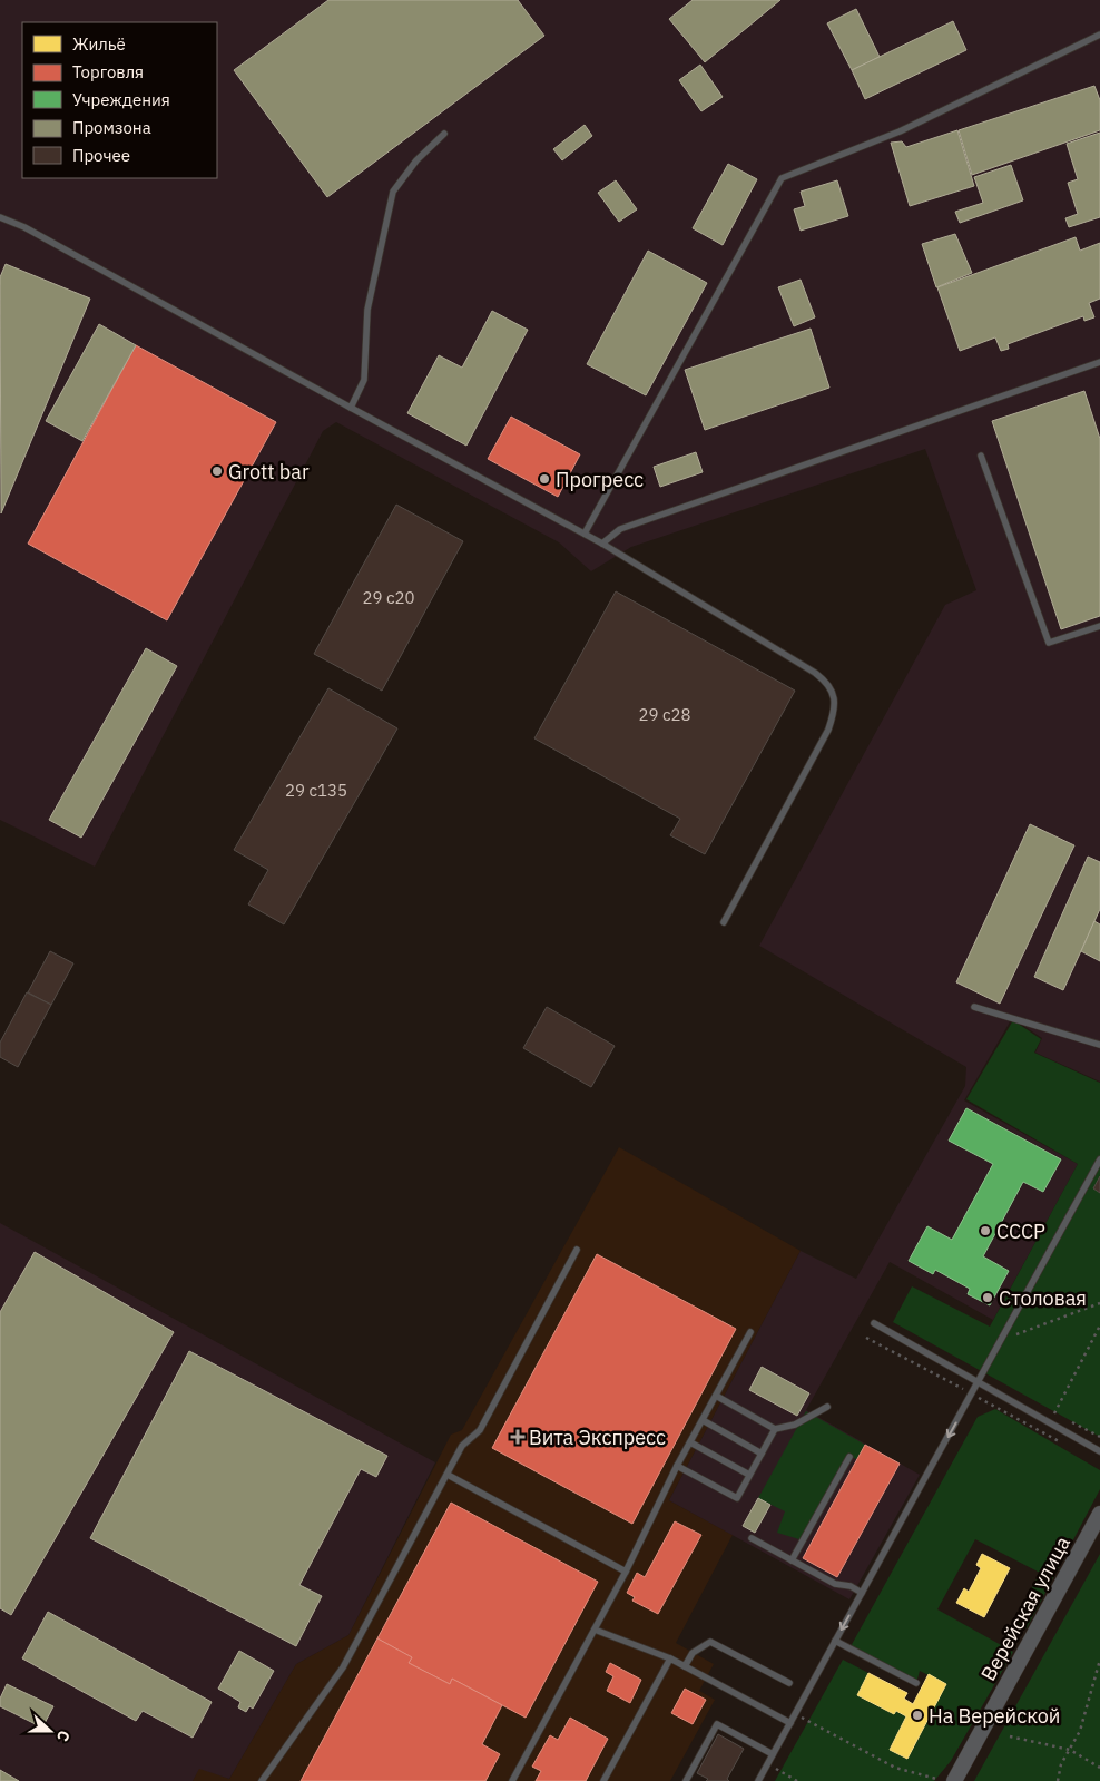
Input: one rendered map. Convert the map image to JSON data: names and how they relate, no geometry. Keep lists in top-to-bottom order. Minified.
{"streets":{"street":["Верейская улица"]},"places":{"other":["Grott bar","Прогресс","СССР","Столовая","На Верейской"],"health":["Вита Экспресс"]},"house_numbers":["29 с20","29 с28","29 с135"],"legend":["Жильё","Торговля","Учреждения","Промзона","Прочее"],"north":"right"}
